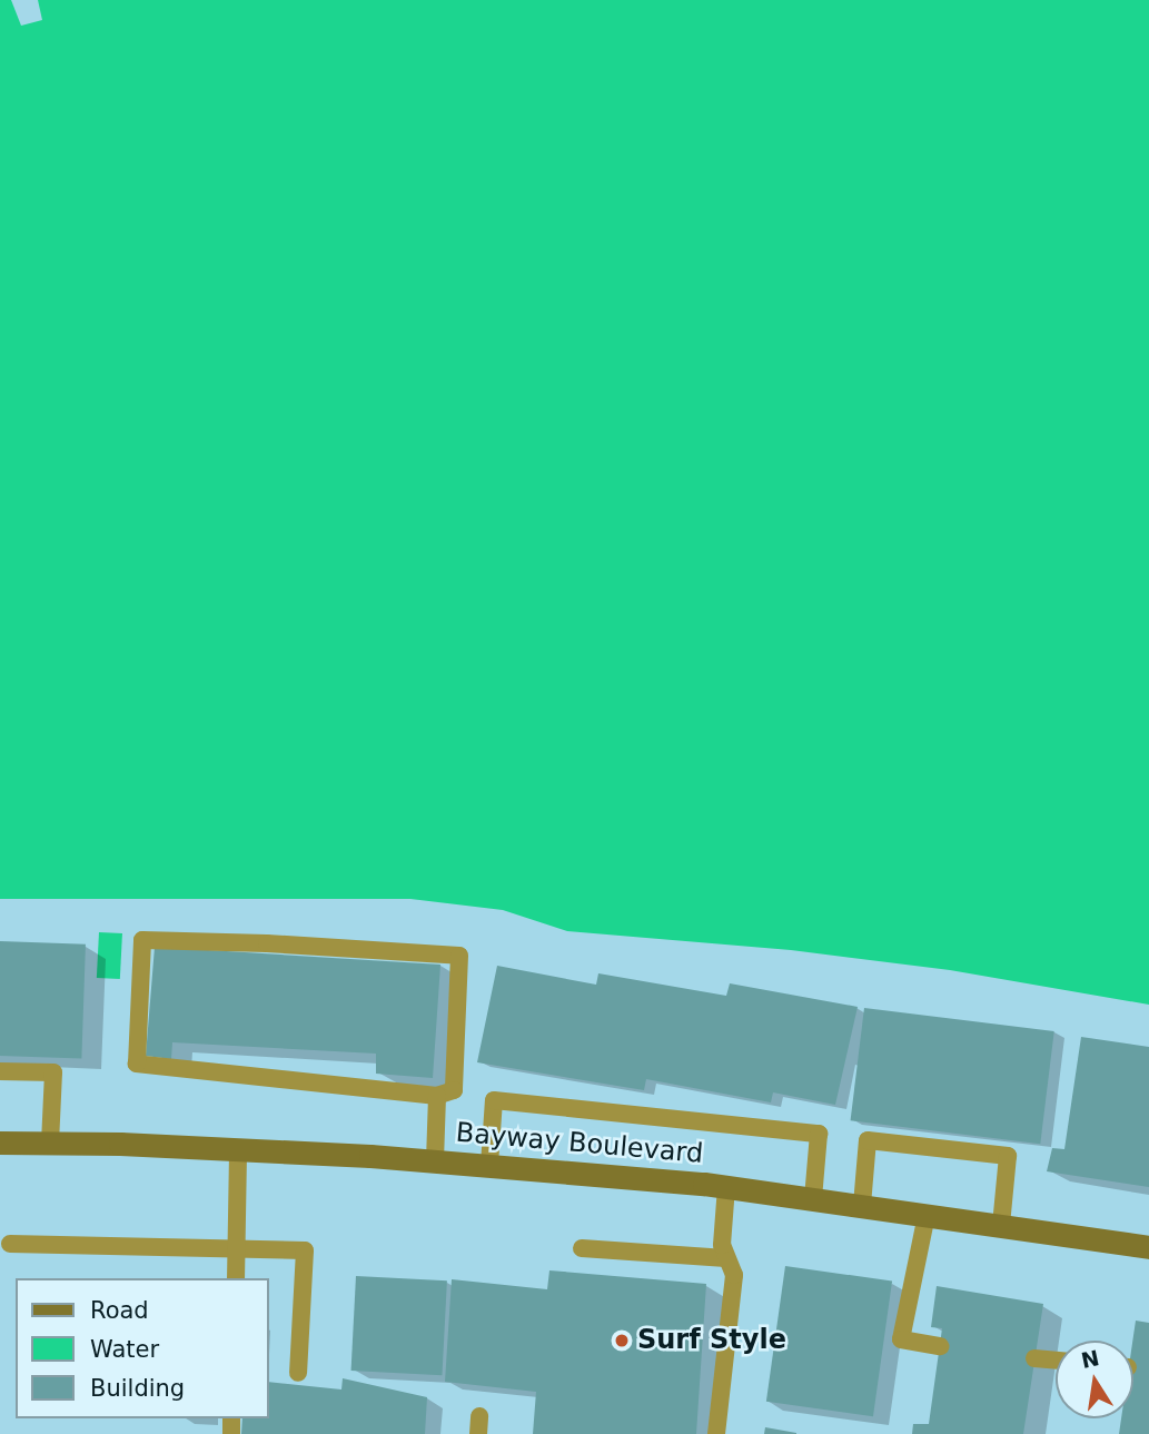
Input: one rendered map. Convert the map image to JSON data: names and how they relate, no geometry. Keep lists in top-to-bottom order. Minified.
{"streets":{"street":["Bayway Boulevard"]},"places":["Surf Style"],"legend":["Road","Water","Building"],"north":"top"}
